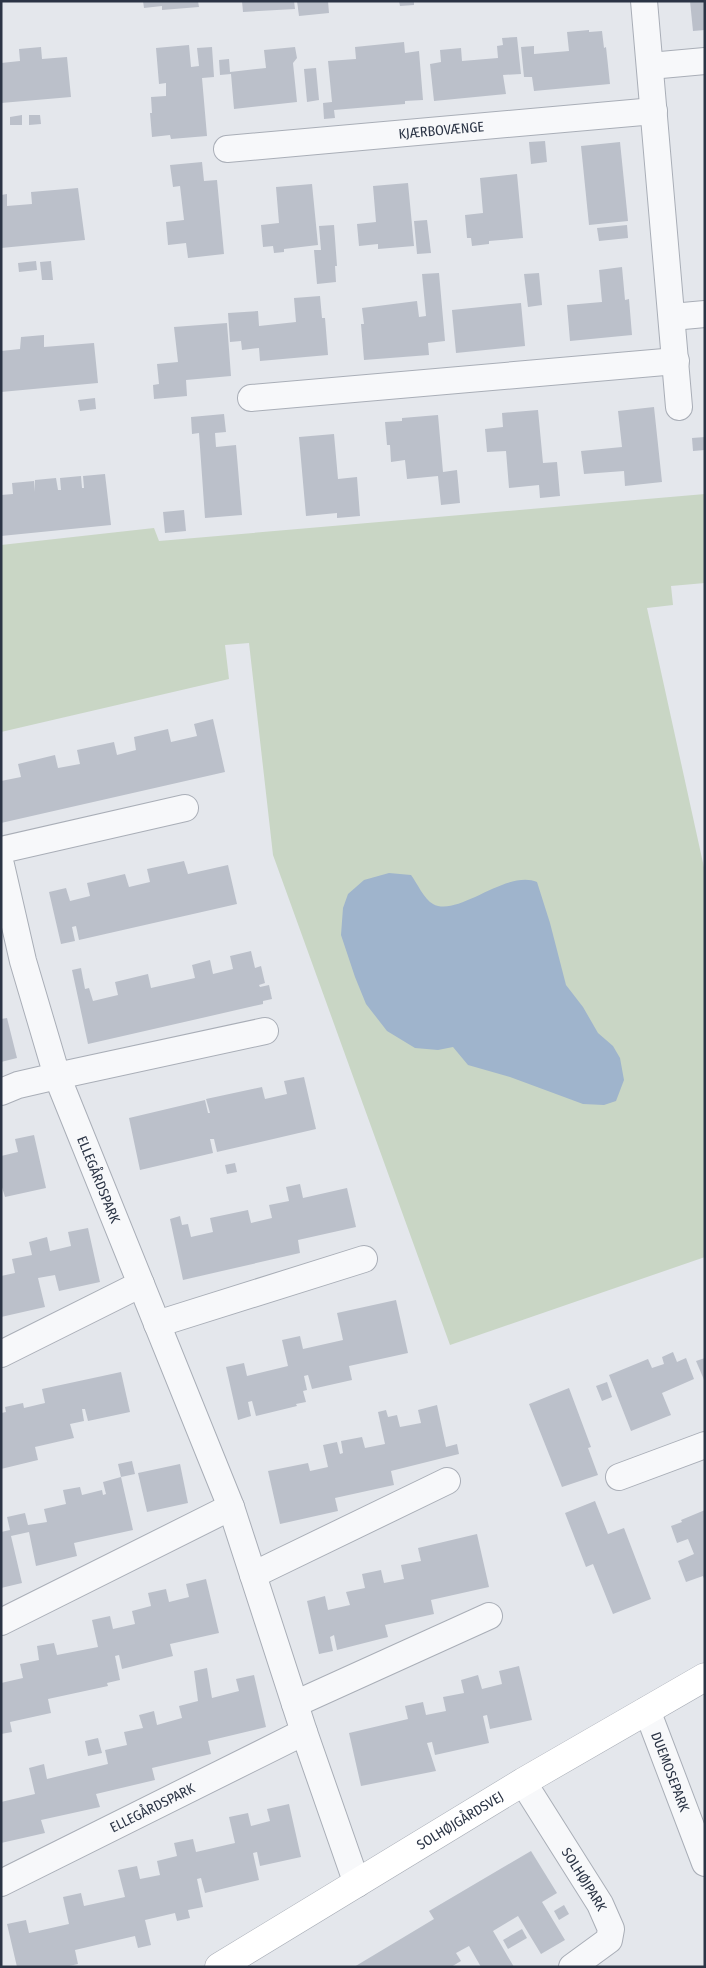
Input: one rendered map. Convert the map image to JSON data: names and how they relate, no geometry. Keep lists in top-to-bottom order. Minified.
{"streets":{"street":["KJÆRBOVÆNGE","ELLEGÅRDSPARK","DUEMOSEPARK","SOLHØJGÅRDSVEJ","SOLHØJPARK"]},"crossings":[["ELLEGÅRDSPARK","SOLHØJGÅRDSVEJ"],["DUEMOSEPARK","SOLHØJGÅRDSVEJ"],["SOLHØJGÅRDSVEJ","SOLHØJPARK"]]}
